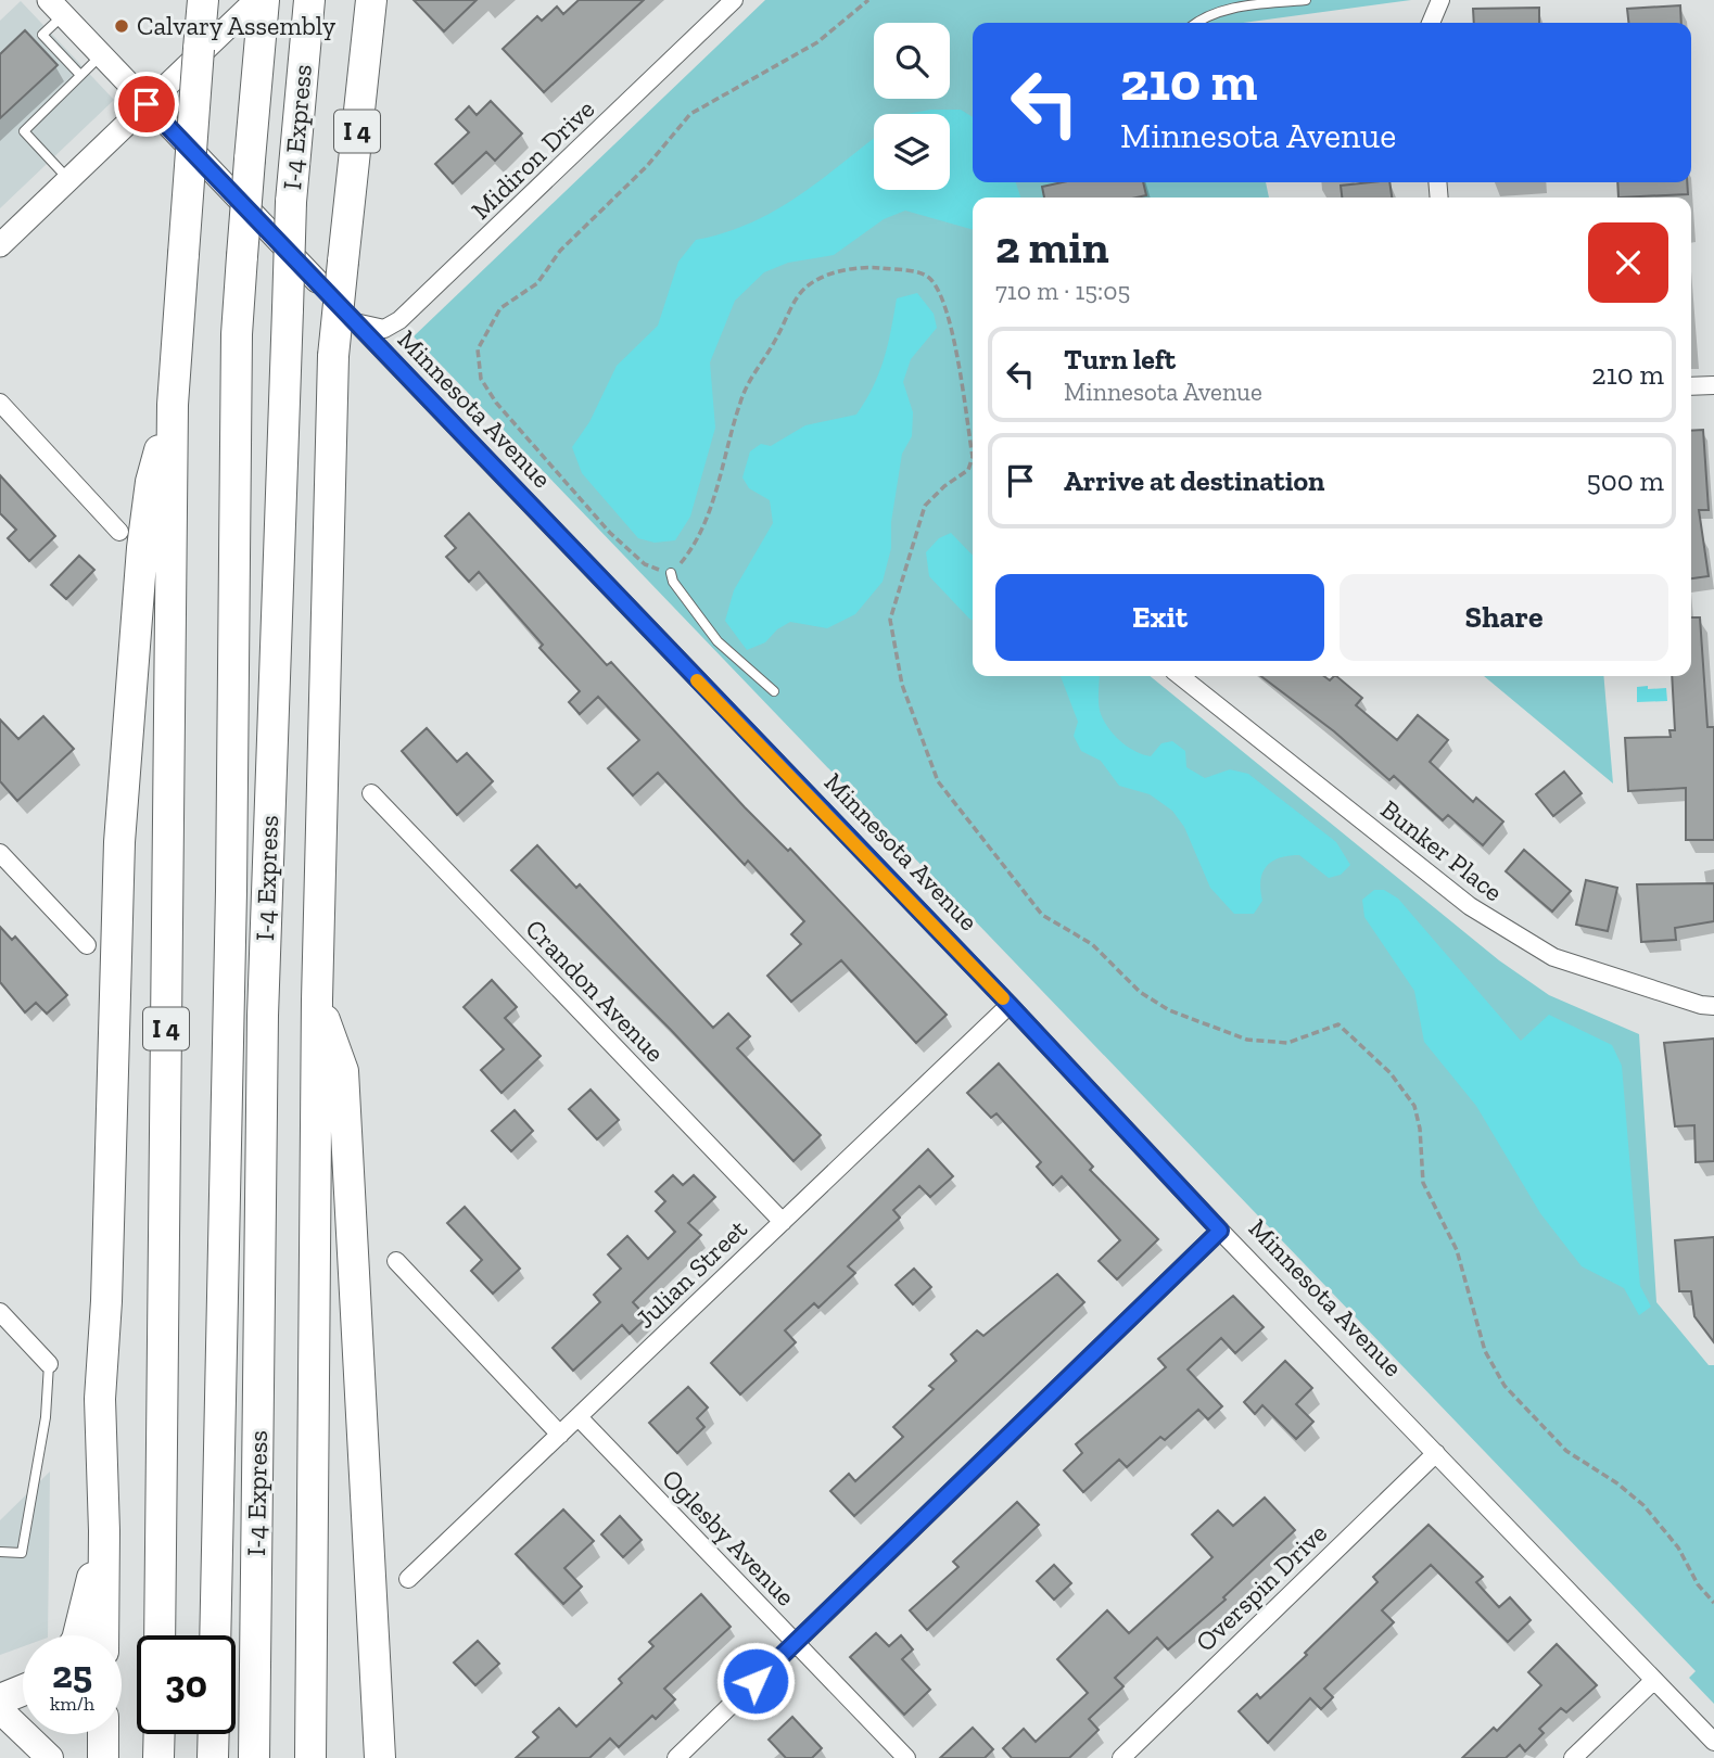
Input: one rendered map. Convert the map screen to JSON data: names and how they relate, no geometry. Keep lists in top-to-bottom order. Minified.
{"streets":{"highway":["I-4 Express","I 4"],"street":["Midiron Drive","Minnesota Avenue","Bunker Place","Crandon Avenue","Julian Street","Oglesby Avenue","Overspin Drive"]},"crossings":[["Midiron Drive","Minnesota Avenue"],["Minnesota Avenue","Julian Street"],["Minnesota Avenue","Overspin Drive"],["Crandon Avenue","Julian Street"],["Julian Street","Oglesby Avenue"]],"places":["Calvary Assembly"],"page":{"turn":["210 m","Minnesota Avenue"],"heading":["2 min","710 m · 15:05"],"list":[{"name":"Turn left","note":"Minnesota Avenue","value":"210 m"},{"name":"Arrive at destination","value":"500 m"}],"buttons":["Exit","Share"],"speed":"25 km/h","limit":"30"}}
